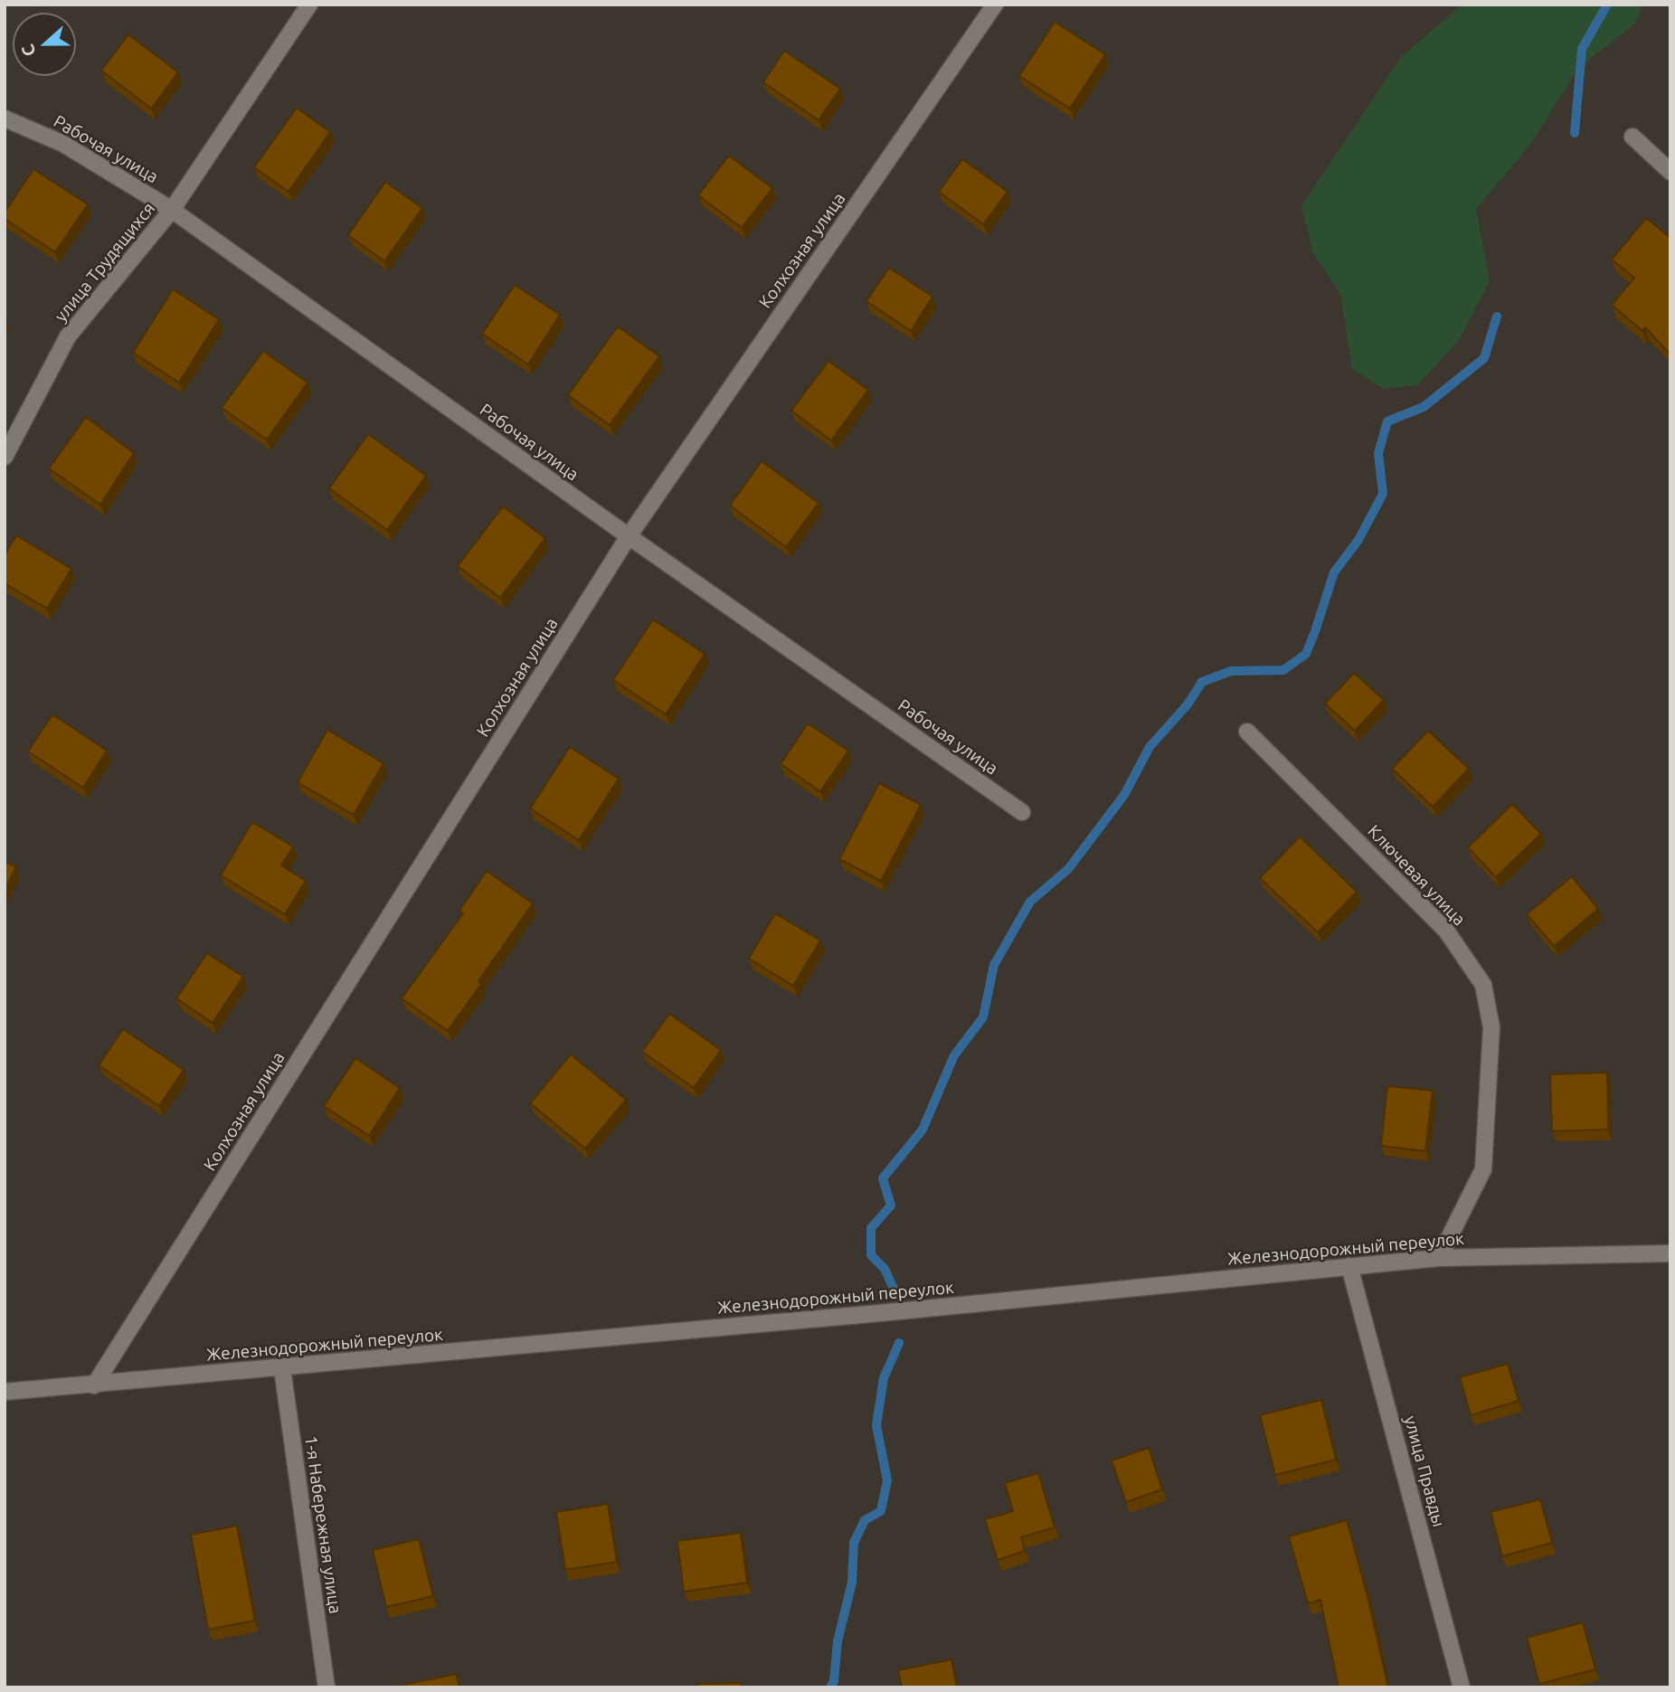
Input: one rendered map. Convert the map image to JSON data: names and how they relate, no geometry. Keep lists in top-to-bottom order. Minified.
{"streets":{"street":["Рабочая улица","Колхозная улица","улица Трудящихся","Ключевая улица","Железнодорожный переулок","улица Правды","1-я Набережная улица"]},"crossings":[["Рабочая улица","Колхозная улица"],["Рабочая улица","улица Трудящихся"],["Колхозная улица","Железнодорожный переулок"],["Ключевая улица","Железнодорожный переулок"],["Железнодорожный переулок","улица Правды"],["Железнодорожный переулок","1-я Набережная улица"]],"north":"left"}
